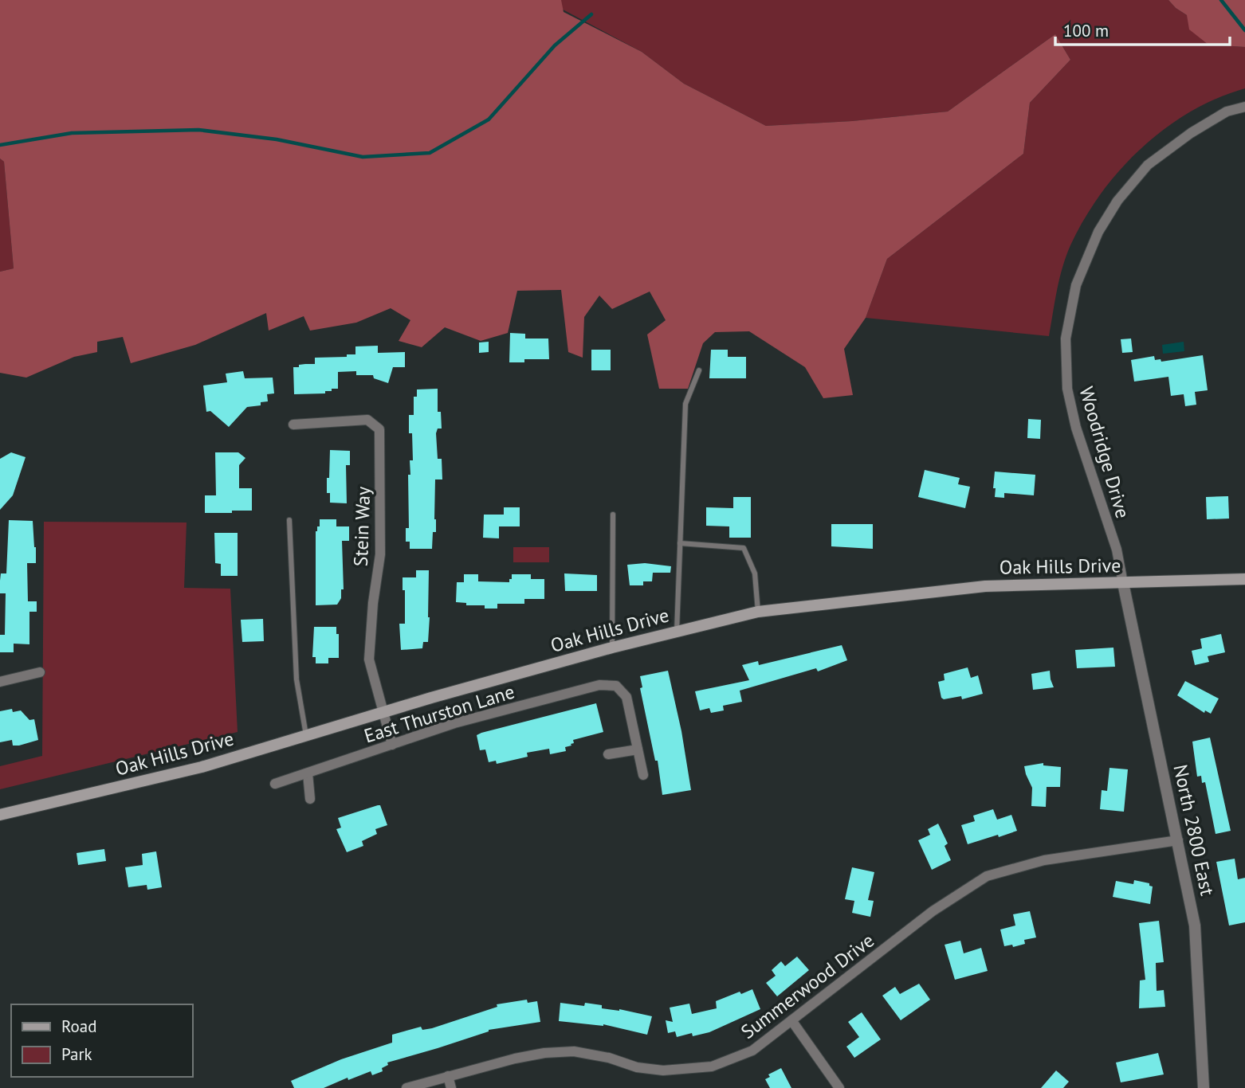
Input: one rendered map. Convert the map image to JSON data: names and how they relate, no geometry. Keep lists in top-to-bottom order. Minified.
{"streets":{"main road":["Oak Hills Drive"],"street":["Woodridge Drive","Stein Way","East Thurston Lane","North 2800 East","Summerwood Drive"]},"crossings":[["Woodridge Drive","Oak Hills Drive"],["Woodridge Drive","North 2800 East"],["Stein Way","Oak Hills Drive"],["Oak Hills Drive","North 2800 East"],["North 2800 East","Summerwood Drive"]],"legend":["Road","Park"],"scale_bar":"100 m"}
